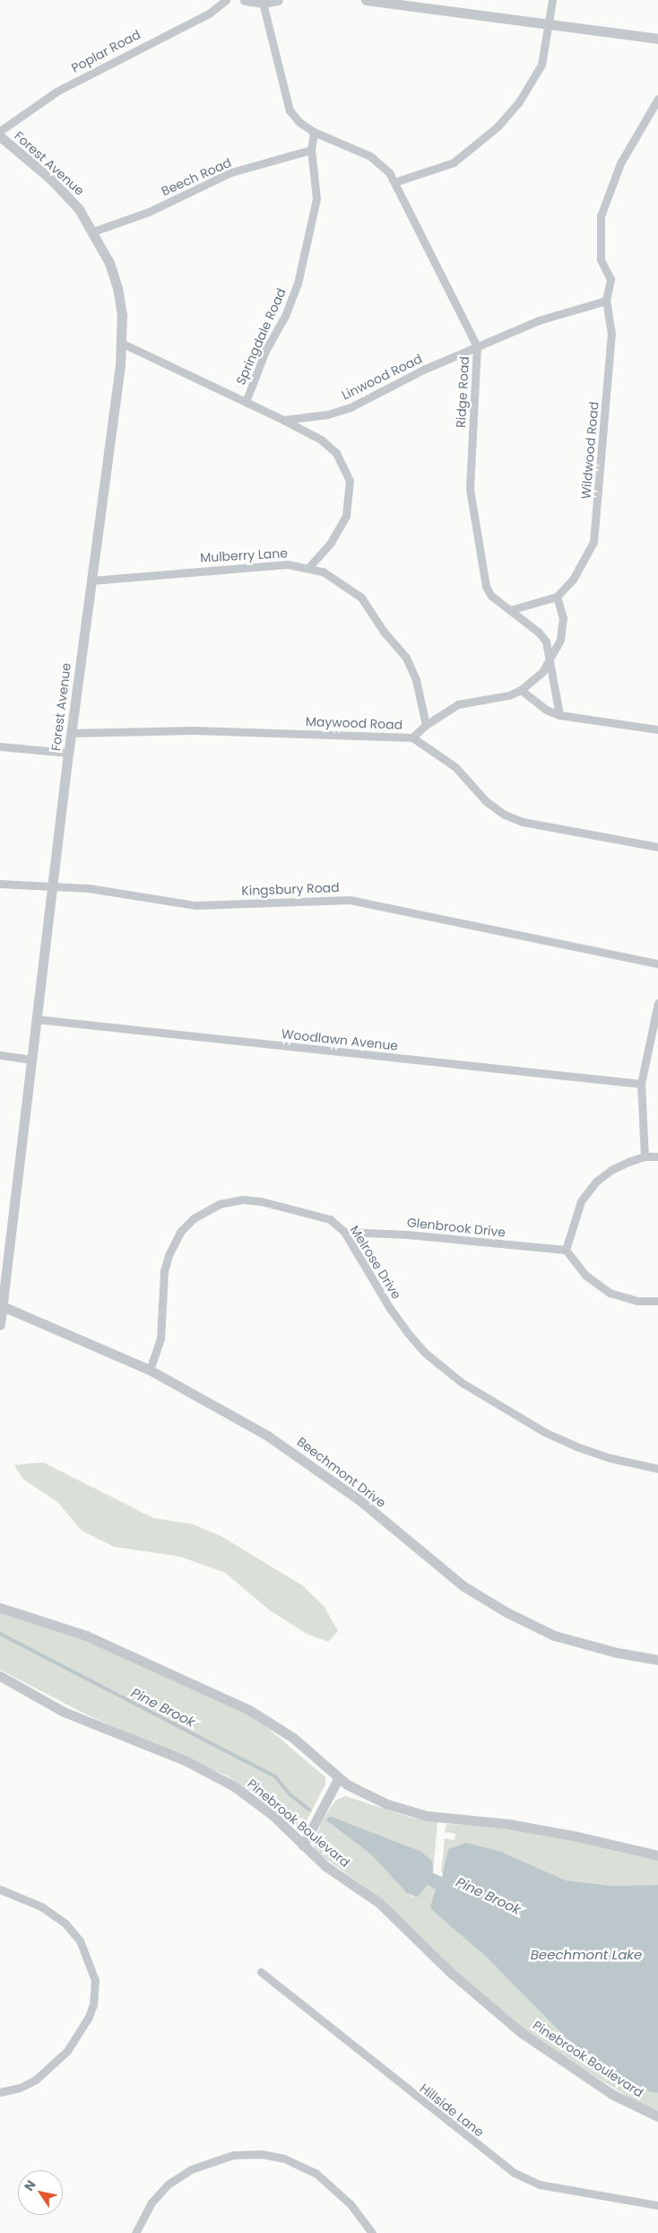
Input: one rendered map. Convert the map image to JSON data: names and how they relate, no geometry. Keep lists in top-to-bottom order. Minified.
{"streets":{"street":["Poplar Road","Forest Avenue","Beech Road","Springdale Road","Linwood Road","Ridge Road","Wildwood Road","Mulberry Lane","Maywood Road","Kingsbury Road","Woodlawn Avenue","Glenbrook Drive","Melrose Drive","Beechmont Drive","Pinebrook Boulevard","Hillside Lane"]},"crossings":[["Forest Avenue","Beech Road"],["Forest Avenue","Mulberry Lane"],["Forest Avenue","Maywood Road"],["Forest Avenue","Kingsbury Road"],["Forest Avenue","Woodlawn Avenue"],["Forest Avenue","Beechmont Drive"],["Beech Road","Springdale Road"],["Springdale Road","Ridge Road"],["Linwood Road","Ridge Road"],["Linwood Road","Wildwood Road"],["Glenbrook Drive","Melrose Drive"],["Melrose Drive","Beechmont Drive"]],"water":["Pine Brook","Beechmont Lake"],"north":"top left"}
